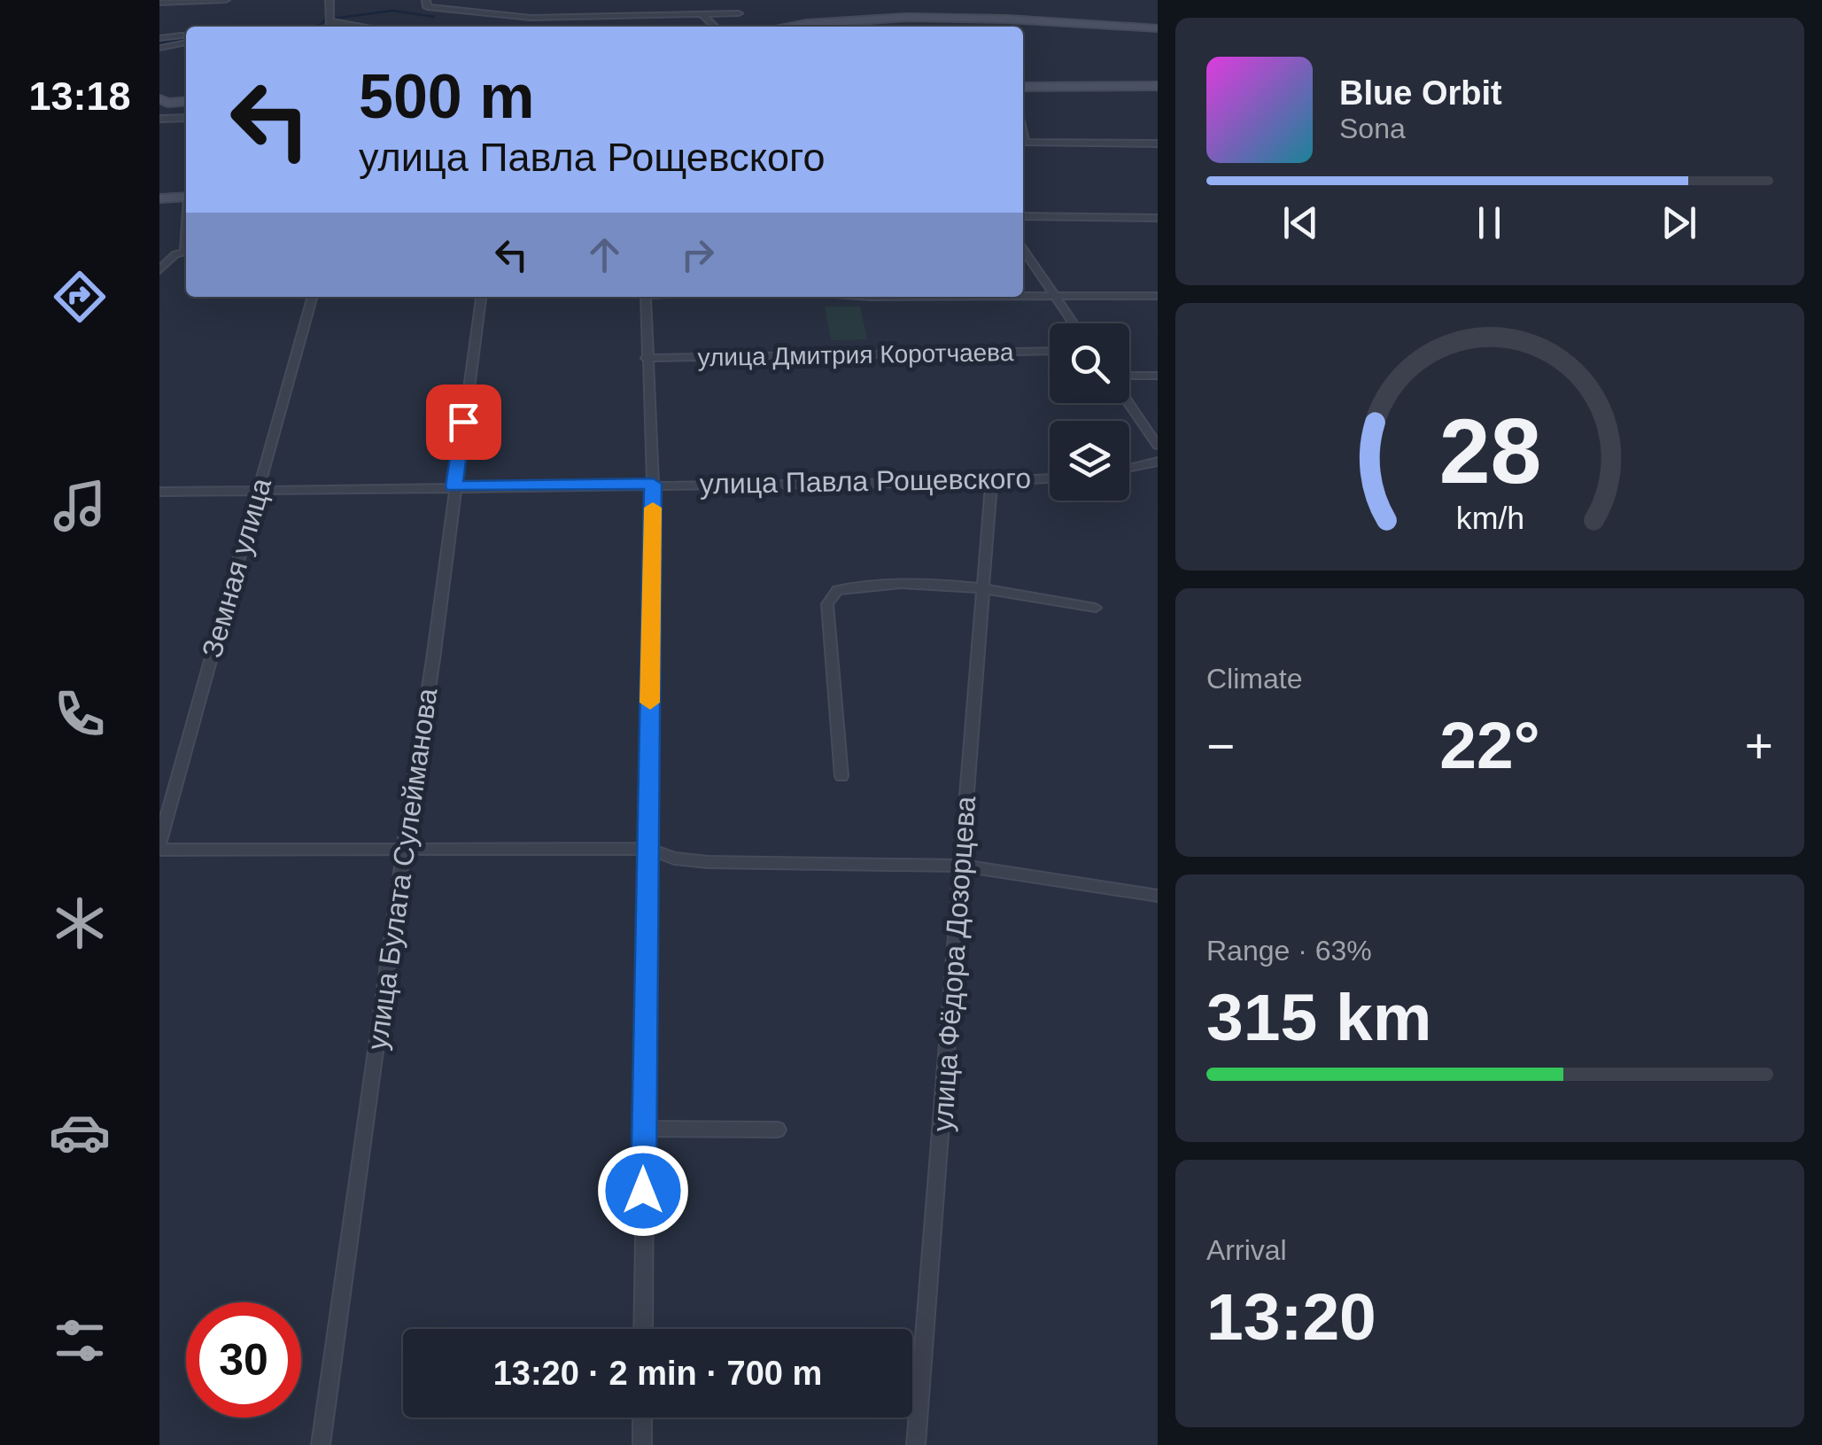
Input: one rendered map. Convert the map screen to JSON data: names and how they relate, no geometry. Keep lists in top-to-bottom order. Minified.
{"streets":{"street":["улица Дмитрия Коротчаева","улица Павла Рощевского","Земная улица","улица Булата Сулейманова","улица Фёдора Дозорцева"]},"crossings":[["улица Павла Рощевского","Земная улица"],["улица Павла Рощевского","улица Булата Сулейманова"],["улица Павла Рощевского","улица Фёдора Дозорцева"]],"page":{"tabs":"13:18","turn":["500 m","улица Павла Рощевского"],"song":["Blue Orbit","Sona"],"tile":["Climate",["Range · 63%","315 km"],["Arrival","13:20"]],"heat":["−","22°","+"],"limit":"30","trip":"13:20 · 2 min · 700 m","gauge":["28","km/h"]}}
